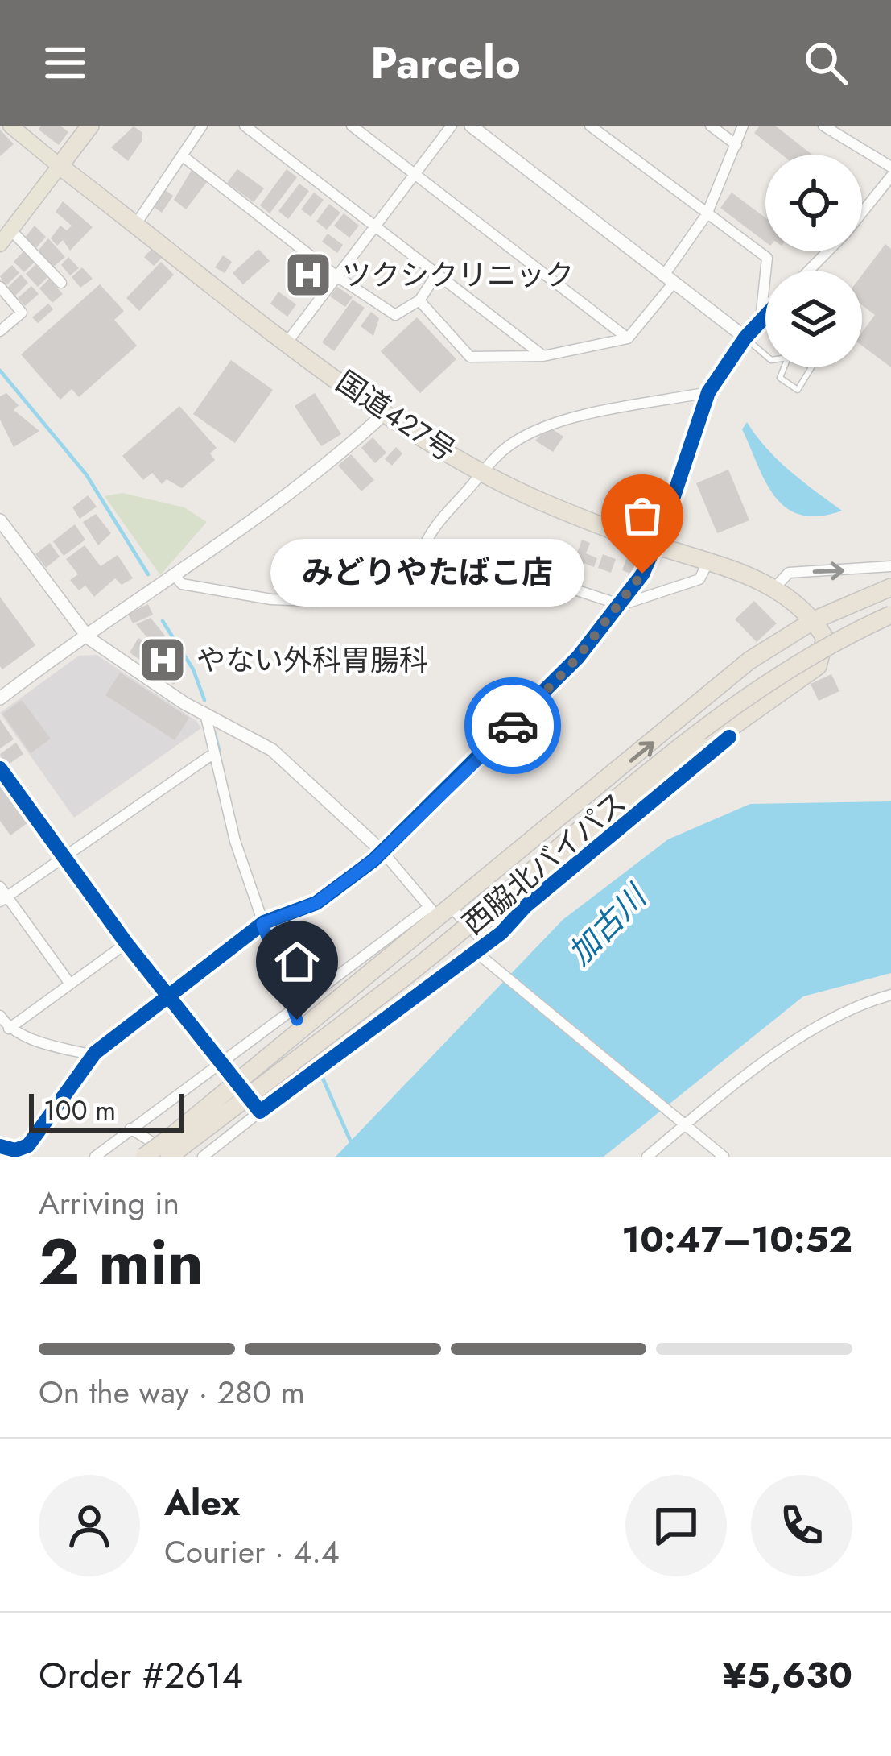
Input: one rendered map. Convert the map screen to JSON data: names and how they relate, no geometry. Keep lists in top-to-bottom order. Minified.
{"streets":{"highway":["国道427号","西脇北バイパス"]},"water":["加古川"],"places":{"hospital":["ツクシクリニック","やない外科胃腸科"],"other":["みどりやたばこ店"]},"scale_bar":"100 m","page":{"header":"Parcelo","bubble":"みどりやたばこ店","scale":"100 m","heading":["2 min","Arriving in","10:47–10:52"],"panel":["Alex","Courier · 4.4","Order #2614","¥5,630"],"bar":"On the way · 280 m"}}
